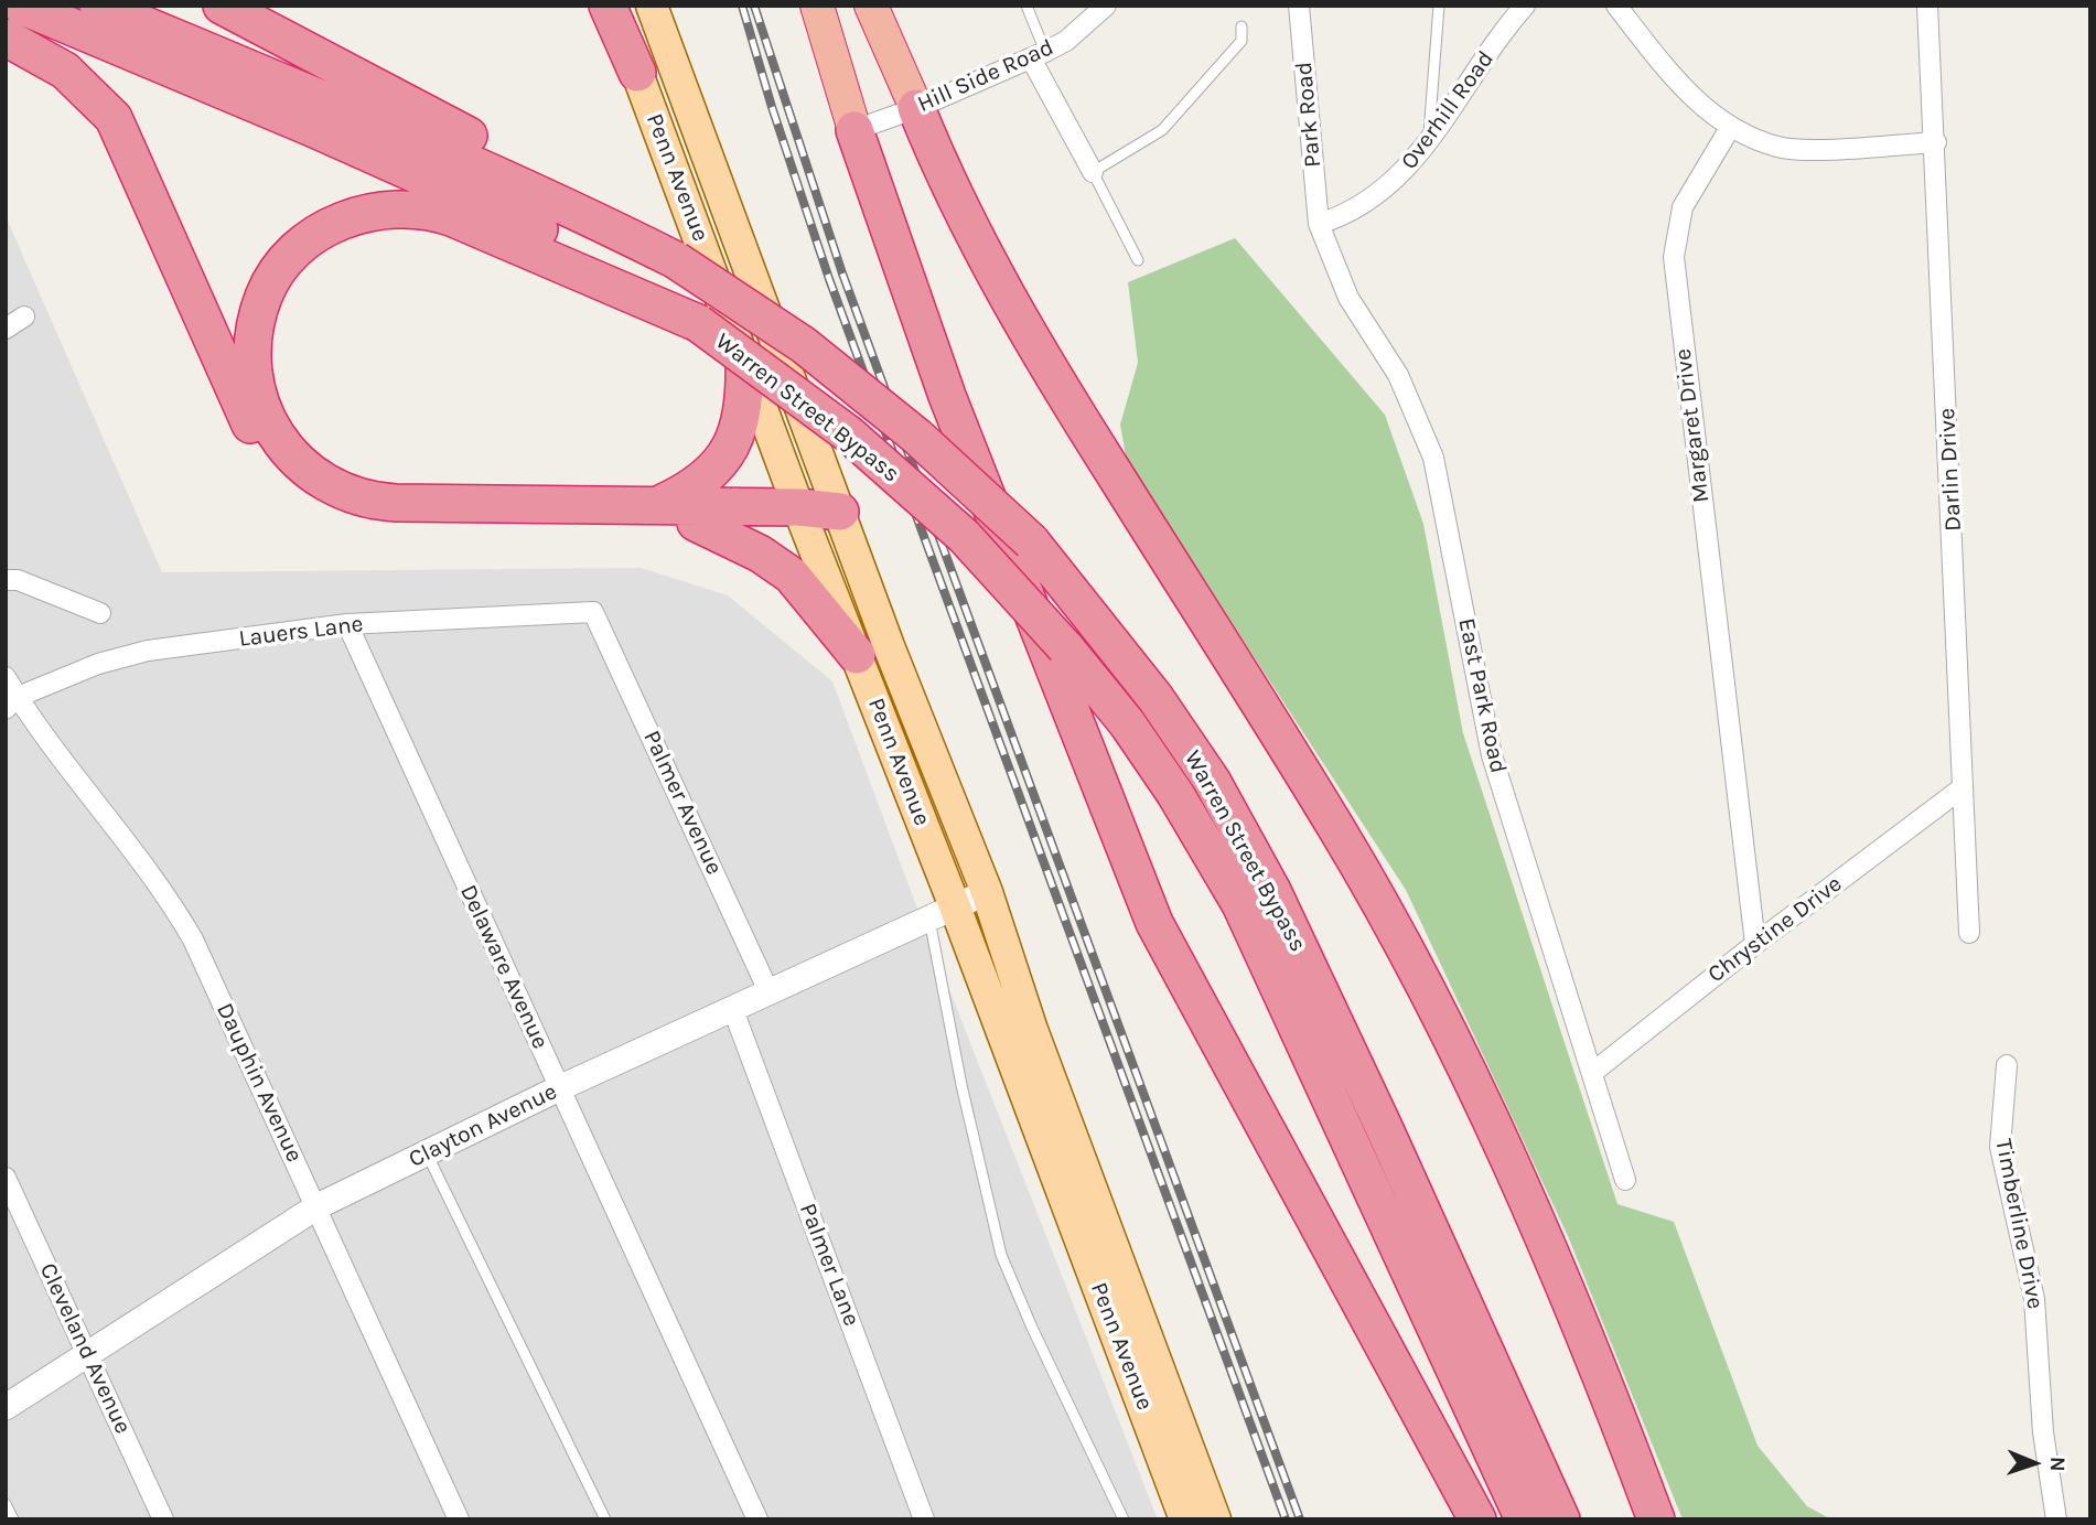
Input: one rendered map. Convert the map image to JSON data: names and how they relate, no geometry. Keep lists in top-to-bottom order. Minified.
{"streets":{"highway":["Warren Street Bypass"],"main road":["Penn Avenue"],"street":["Hill Side Road","Overhill Road","Park Road","Margaret Drive","Darlin Drive","Lauers Lane","East Park Road","Palmer Avenue","Chrystine Drive","Delaware Avenue","Dauphin Avenue","Clayton Avenue","Timberline Drive","Palmer Lane","Cleveland Avenue"]},"crossings":[["Overhill Road","Park Road"],["Overhill Road","East Park Road"],["Park Road","East Park Road"],["Penn Avenue","Clayton Avenue"],["Margaret Drive","Chrystine Drive"],["Darlin Drive","Chrystine Drive"],["Lauers Lane","Palmer Avenue"],["Lauers Lane","Delaware Avenue"],["Lauers Lane","Dauphin Avenue"],["East Park Road","Chrystine Drive"],["Palmer Avenue","Clayton Avenue"],["Delaware Avenue","Clayton Avenue"],["Dauphin Avenue","Clayton Avenue"],["Clayton Avenue","Palmer Lane"],["Clayton Avenue","Cleveland Avenue"]],"north":"right"}
